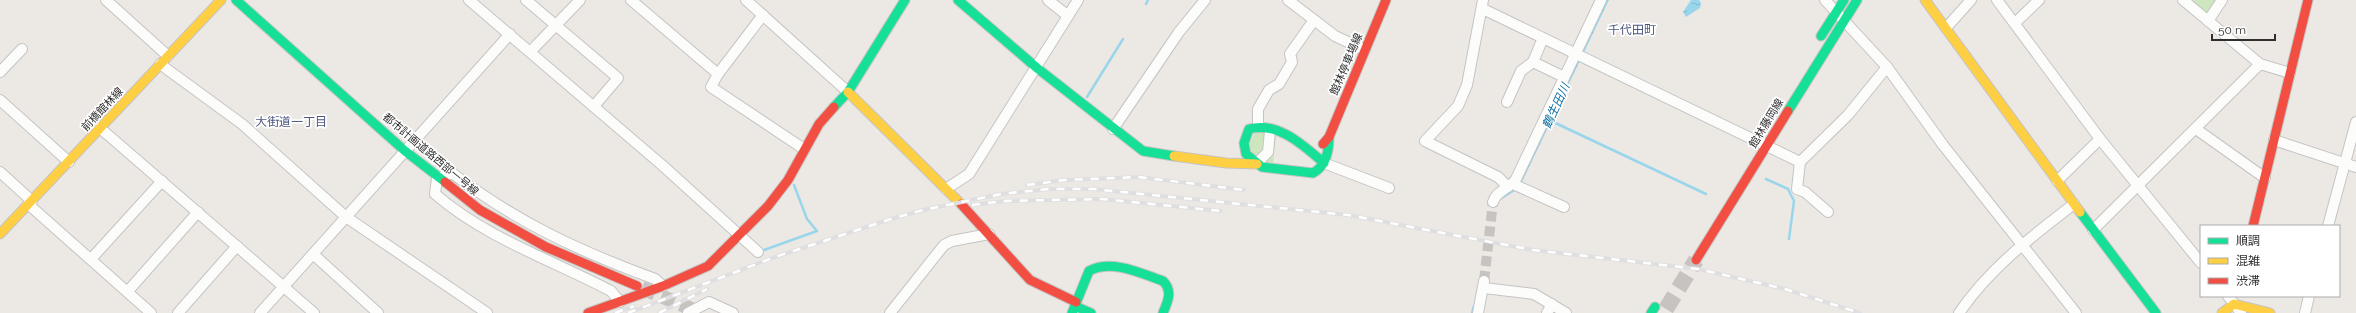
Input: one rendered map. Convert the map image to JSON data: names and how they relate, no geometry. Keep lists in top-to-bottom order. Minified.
{"streets":{"street":["館林停車場線","前橋館林線","館林藤岡線","都市計画道路西部一号線"]},"districts":["千代田町","大街道一丁目"],"water":["鶴生田川"],"legend":["順調","混雑","渋滞"],"scale_bar":"50 m"}
